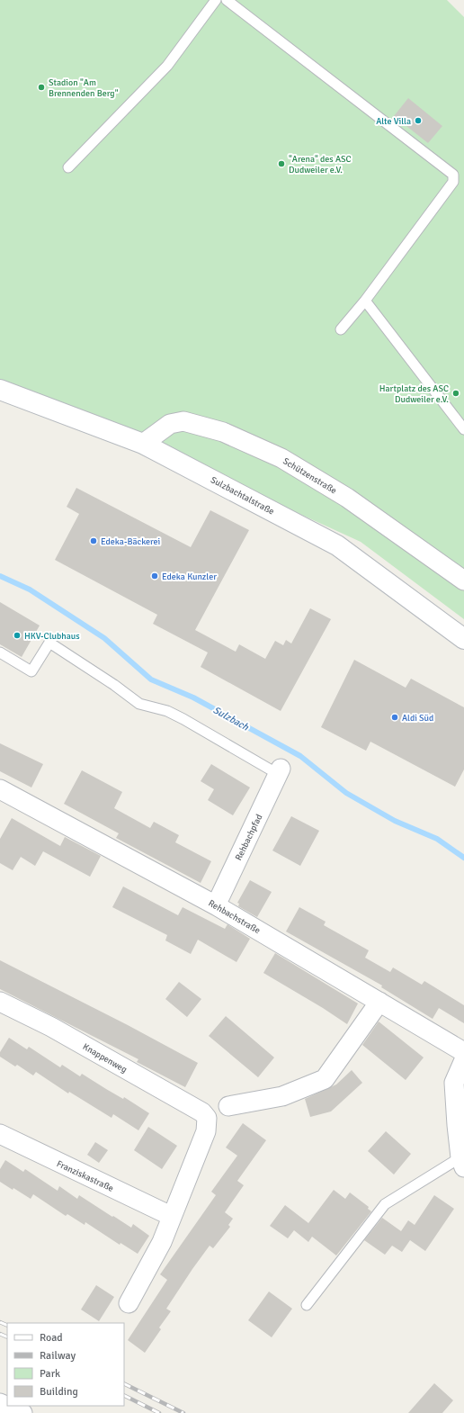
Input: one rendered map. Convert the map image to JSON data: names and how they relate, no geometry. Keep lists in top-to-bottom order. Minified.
{"streets":{"main road":["Sulzbachtalstraße"],"street":["Schützenstraße","Rehbachpfad","Rehbachstraße","Knappenweg","Franziskastraße"]},"crossings":[["Schützenstraße","Sulzbachtalstraße"],["Rehbachpfad","Rehbachstraße"],["Knappenweg","Franziskastraße"]],"water":["Sulzbach"],"places":["Stadion \"Am Brennenden Berg\"","Alte Villa","\"Arena\" des ASC Dudweiler e.V.","Hartplatz des ASC Dudweiler e.V.","Edeka-Bäckerei","Edeka Kunzler","HKV-Clubhaus","Aldi Süd"],"legend":["Road","Railway","Park","Building"]}
